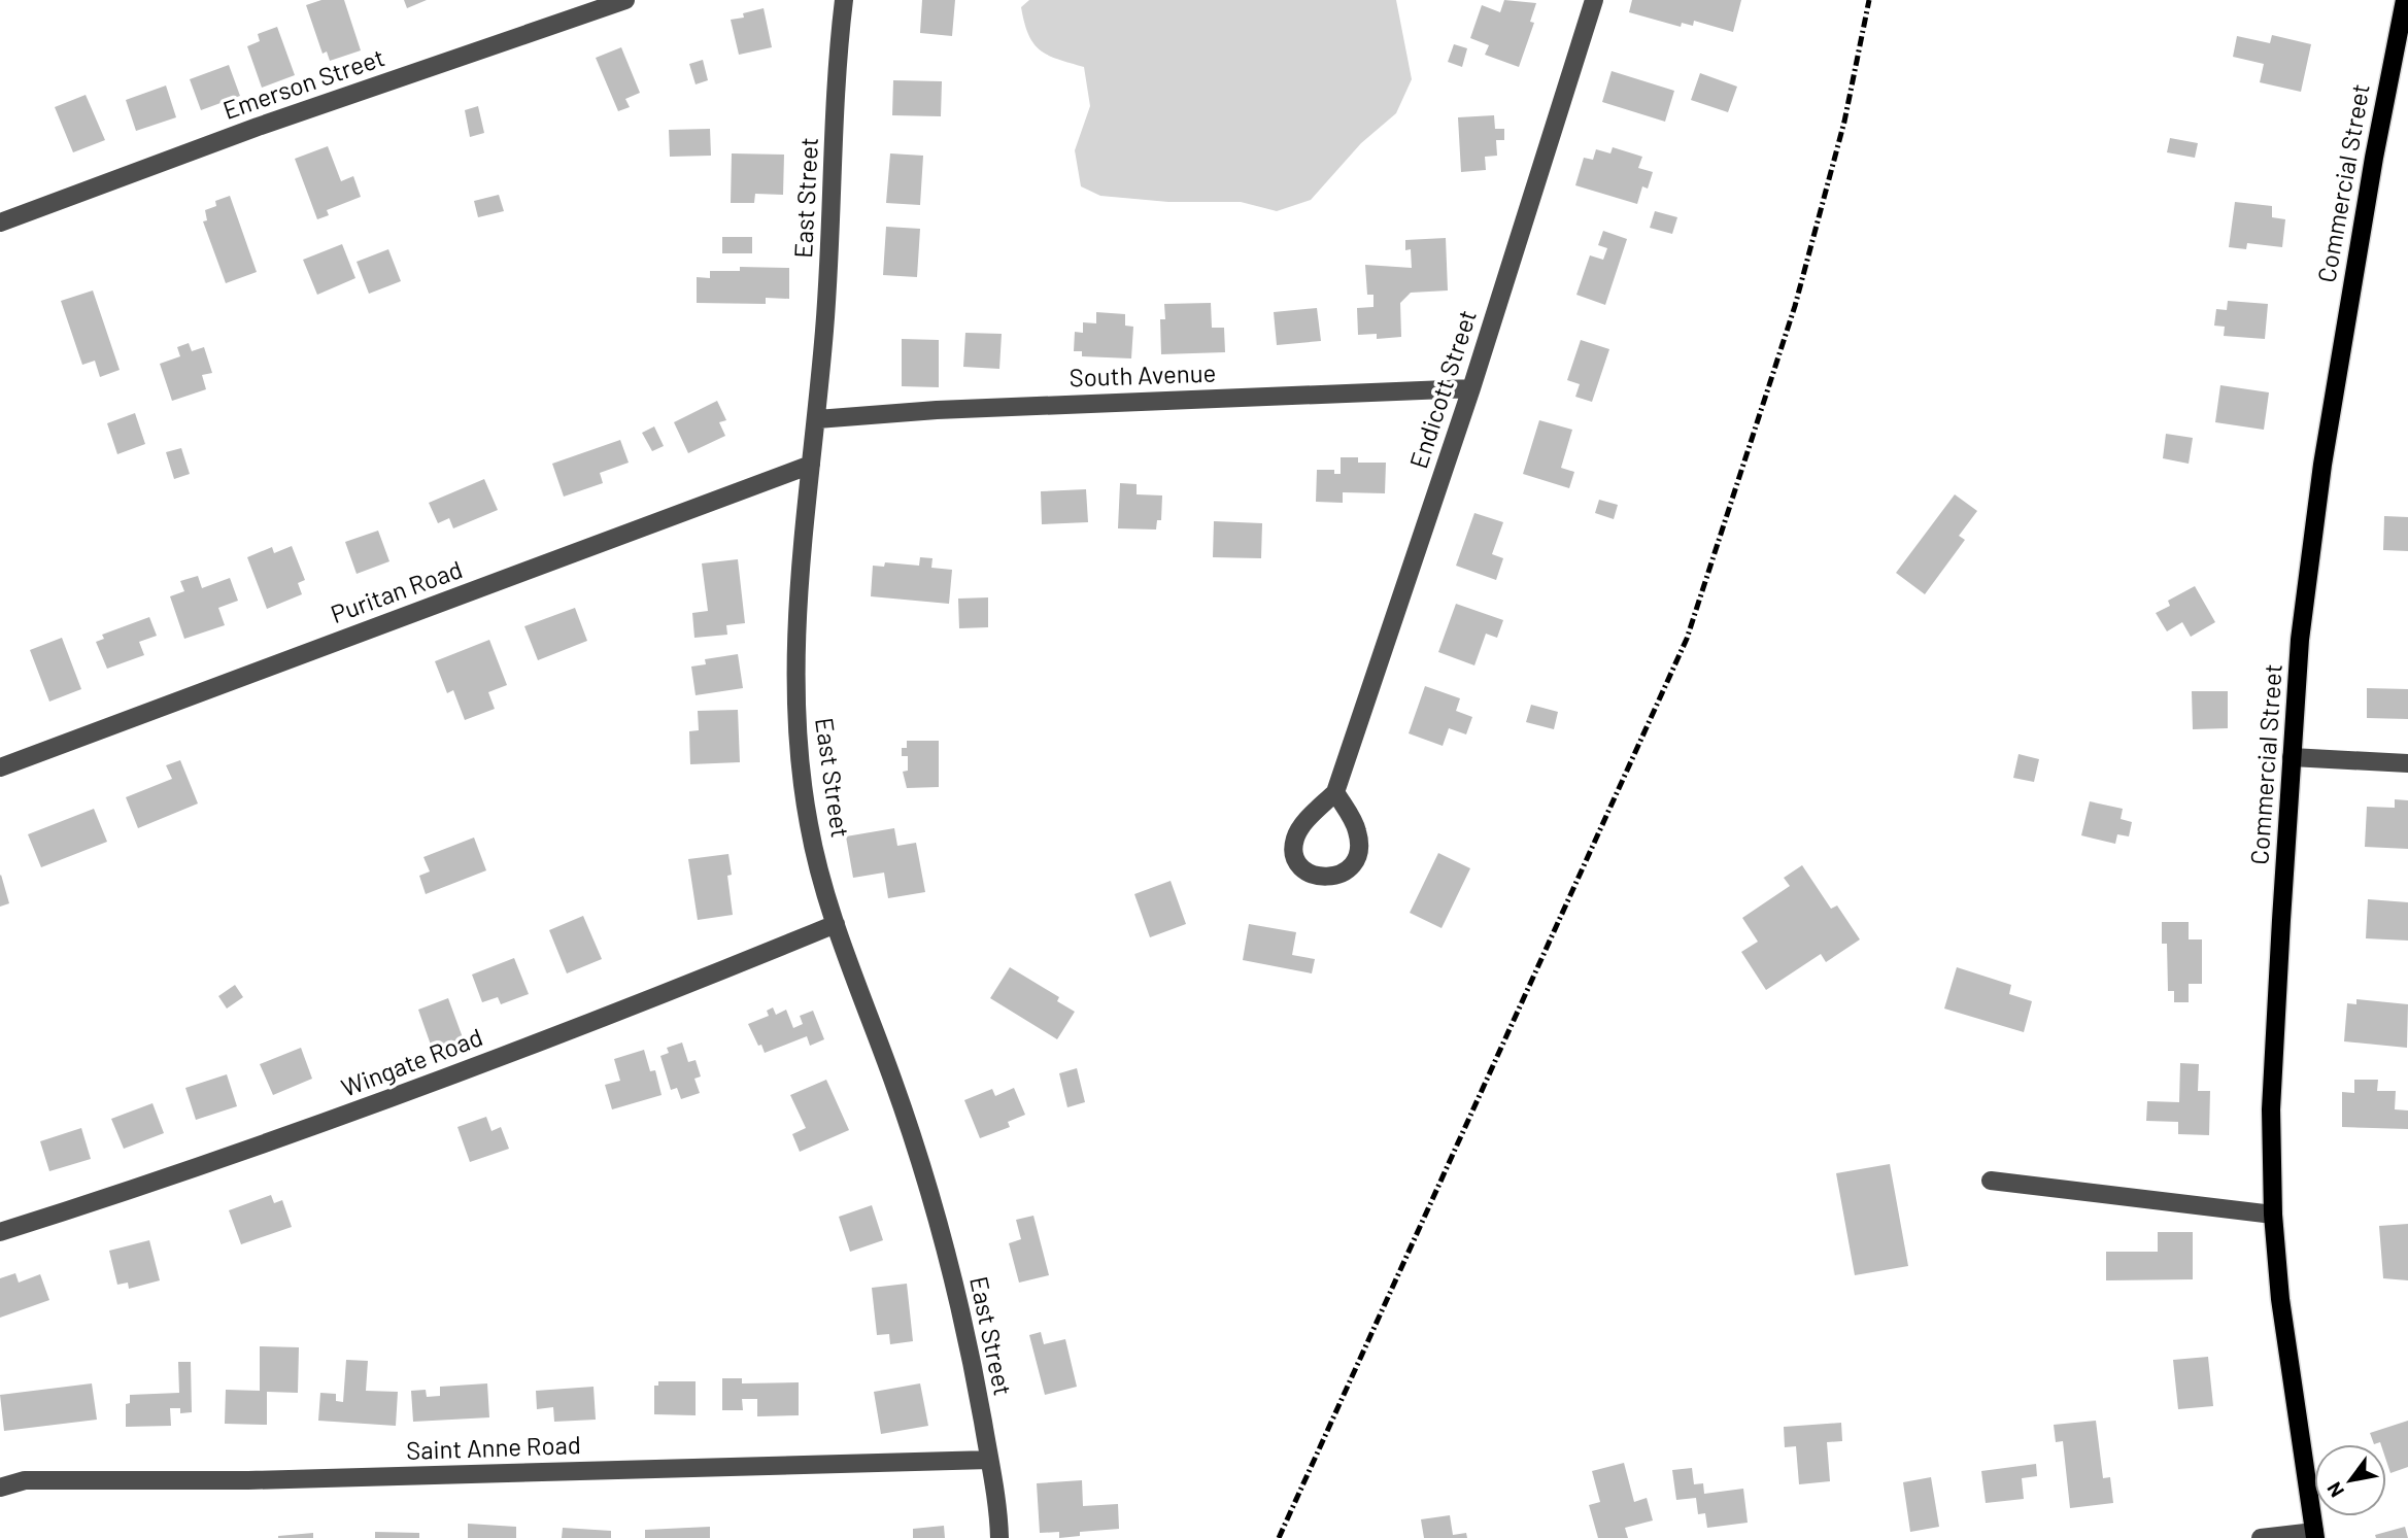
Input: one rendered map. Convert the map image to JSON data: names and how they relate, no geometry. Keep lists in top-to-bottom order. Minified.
{"streets":{"main road":["Commercial Street"],"street":["Emerson Street","East Street","South Avenue","Endicott Street","Puritan Road","Wingate Road","Saint Anne Road"]},"crossings":[["East Street","South Avenue"],["East Street","Puritan Road"],["East Street","Wingate Road"],["East Street","Saint Anne Road"],["South Avenue","Endicott Street"]],"north":"bottom left"}
